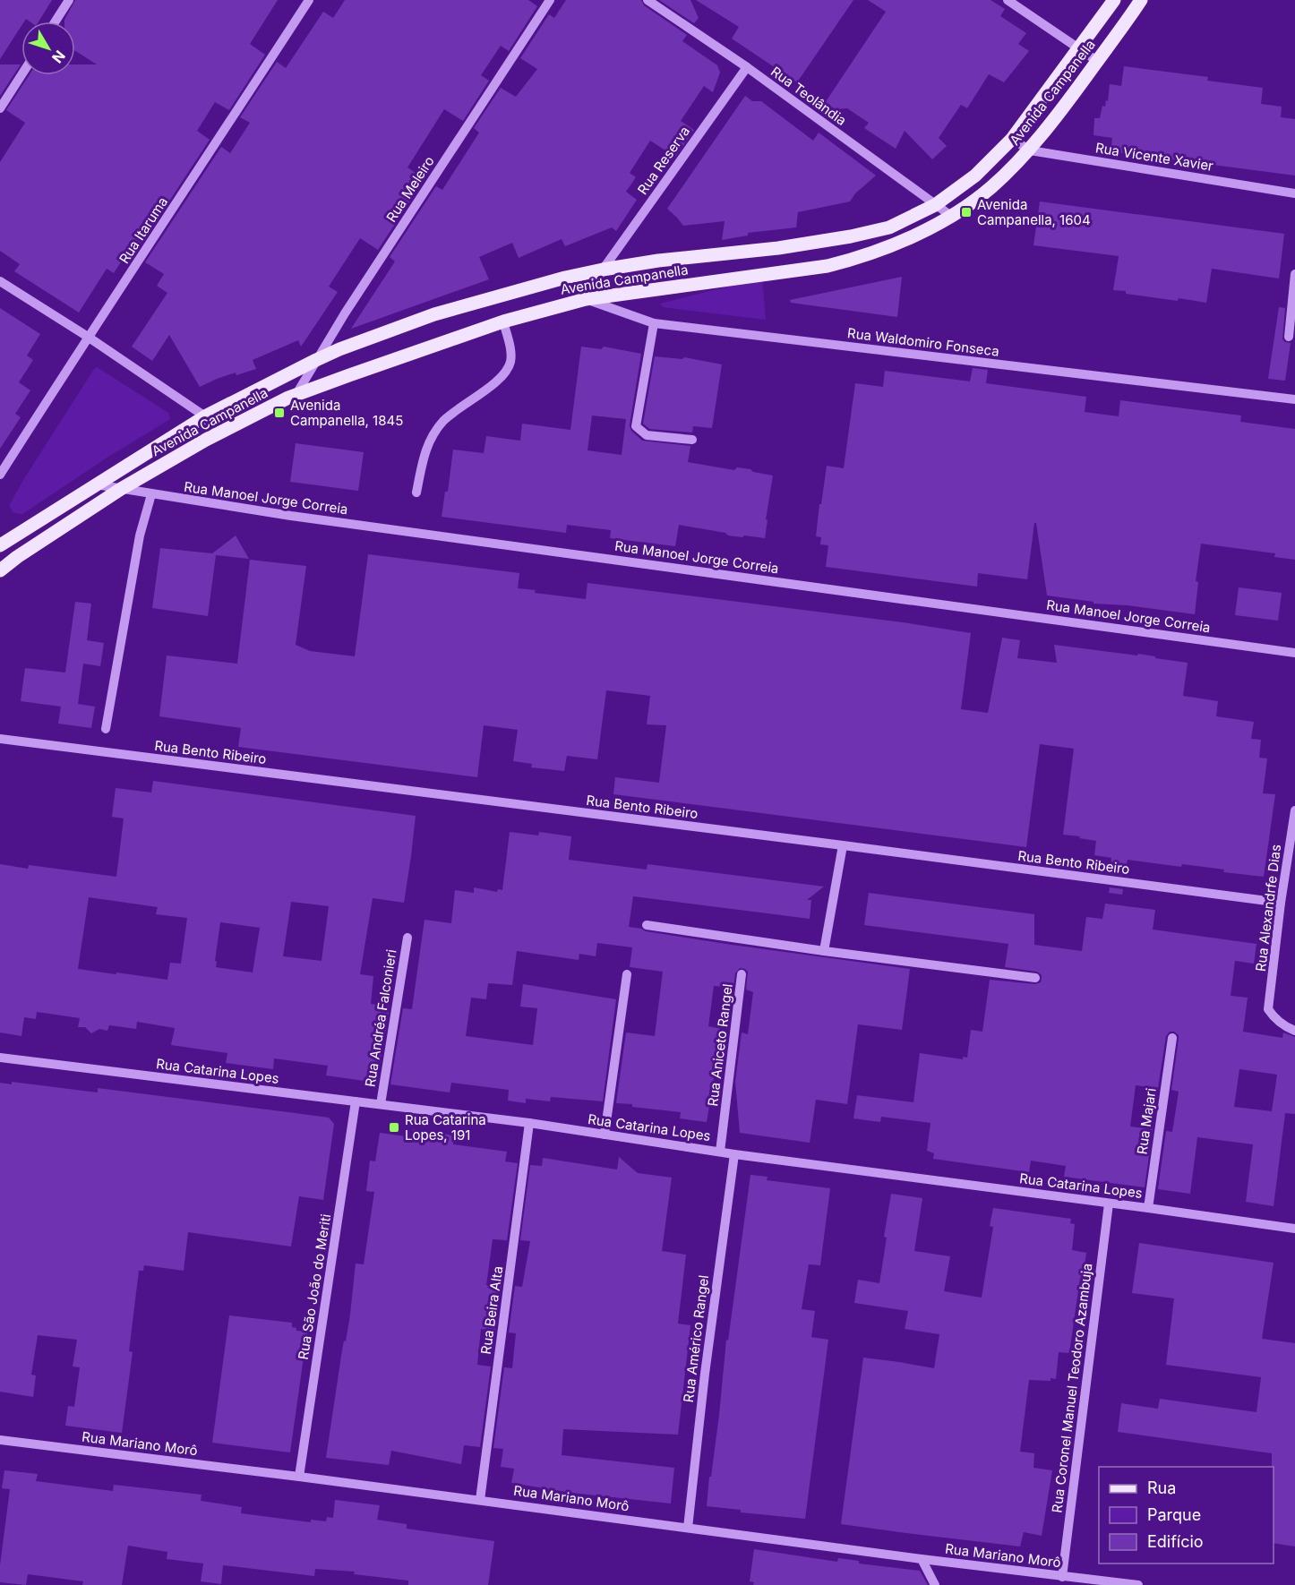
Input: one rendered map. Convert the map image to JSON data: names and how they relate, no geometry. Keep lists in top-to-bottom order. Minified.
{"streets":{"main road":["Avenida Campanella"],"street":["Rua Teolândia","Rua Vicente Xavier","Rua Reserva","Rua Meleiro","Rua Itaruma","Rua Waldomiro Fonseca","Rua Manoel Jorge Correia","Rua Bento Ribeiro","Rua Alexandrfe Dias","Rua Andréa Falconieri","Rua Aniceto Rangel","Rua Catarina Lopes","Rua Majari","Rua São João do Meriti","Rua Beira Alta","Rua Américo Rangel","Rua Coronel Manuel Teodoro Azambuja","Rua Mariano Morô"]},"crossings":[["Avenida Campanella","Rua Teolândia"],["Avenida Campanella","Rua Vicente Xavier"],["Avenida Campanella","Rua Reserva"],["Avenida Campanella","Rua Meleiro"],["Avenida Campanella","Rua Waldomiro Fonseca"],["Avenida Campanella","Rua Manoel Jorge Correia"],["Rua Teolândia","Rua Reserva"],["Rua Bento Ribeiro","Rua Alexandrfe Dias"],["Rua Andréa Falconieri","Rua Catarina Lopes"],["Rua Aniceto Rangel","Rua Catarina Lopes"],["Rua Catarina Lopes","Rua Majari"],["Rua Catarina Lopes","Rua São João do Meriti"],["Rua Catarina Lopes","Rua Beira Alta"],["Rua Catarina Lopes","Rua Américo Rangel"],["Rua Catarina Lopes","Rua Coronel Manuel Teodoro Azambuja"],["Rua São João do Meriti","Rua Mariano Morô"],["Rua Beira Alta","Rua Mariano Morô"],["Rua Américo Rangel","Rua Mariano Morô"],["Rua Coronel Manuel Teodoro Azambuja","Rua Mariano Morô"]],"places":{"transit":["Avenida Campanella, 1604","Avenida Campanella, 1845","Rua Catarina Lopes, 191"]},"legend":["Rua","Parque","Edifício"],"north":"bottom right"}
